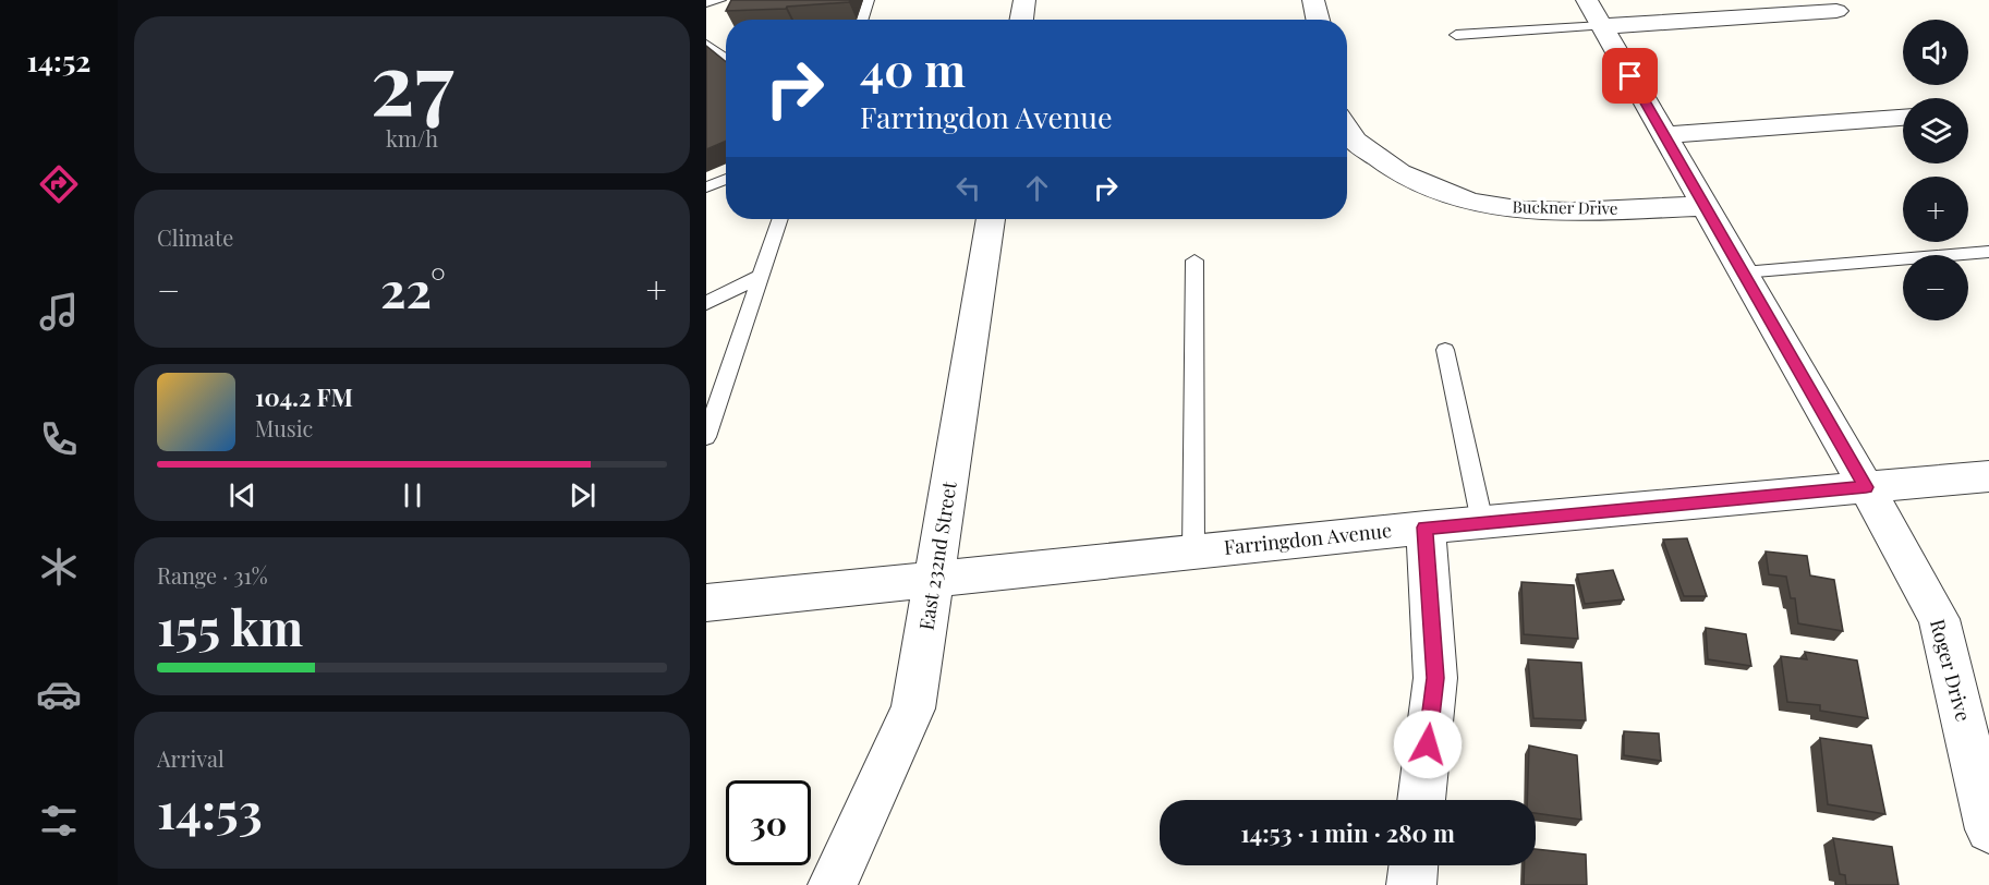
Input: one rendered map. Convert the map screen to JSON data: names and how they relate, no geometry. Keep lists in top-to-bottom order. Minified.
{"streets":{"street":["Buckner Drive","Farringdon Avenue","East 232nd Street","Roger Drive"]},"crossings":[["Buckner Drive","Roger Drive"],["Farringdon Avenue","East 232nd Street"],["Farringdon Avenue","Roger Drive"]],"page":{"tabs":"14:52","tile":[["27","km/h"],"Climate",["Range · 31%","155 km"],["Arrival","14:53"]],"map_buttons":["+","−"],"turn":["40 m","Farringdon Avenue"],"heat":["−","22°","+"],"song":["104.2 FM","Music"],"limit":"30","trip":"14:53 · 1 min · 280 m"}}
